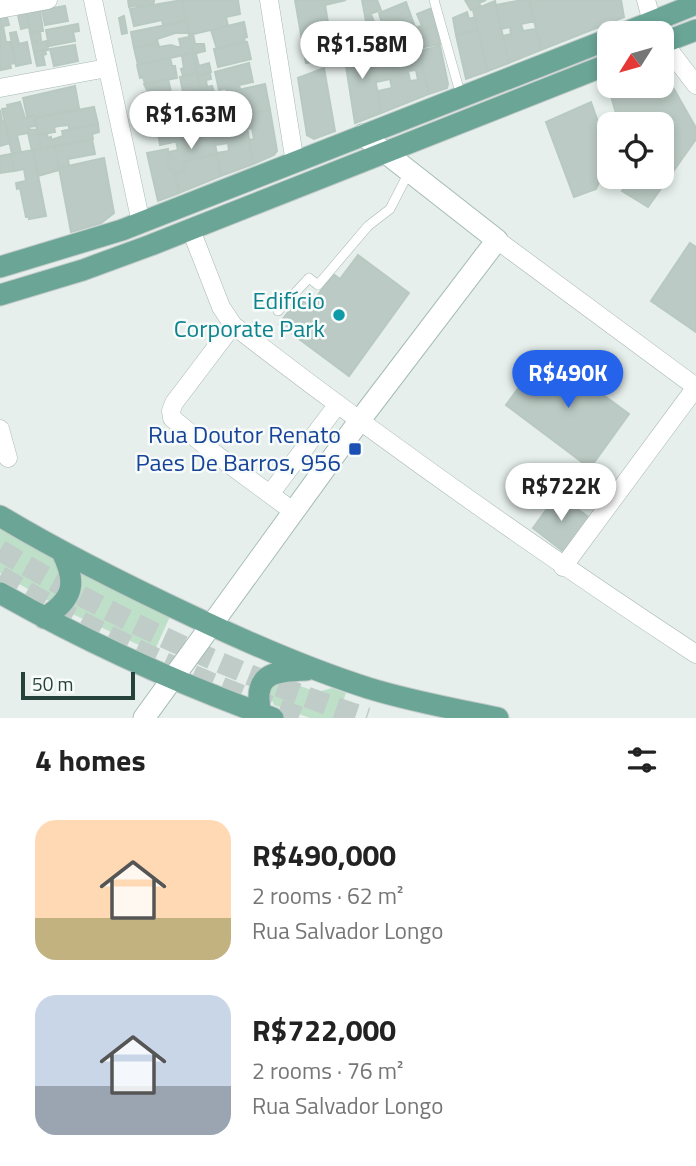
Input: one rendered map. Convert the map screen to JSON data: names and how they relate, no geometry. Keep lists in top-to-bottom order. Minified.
{"places":{"other":["Edifício Corporate Park"],"transit":["Rua Doutor Renato Paes De Barros, 956"]},"scale_bar":"50 m","north":"bottom left","page":{"price":["R$1.58M","R$1.63M","R$490K","R$722K"],"scale":"50 m","heading":"4 homes","list":[{"name":"R$490,000","note":"2 rooms · 62 m² · Rua Salvador Longo"},{"name":"R$722,000","note":"2 rooms · 76 m² · Rua Salvador Longo"}]}}
